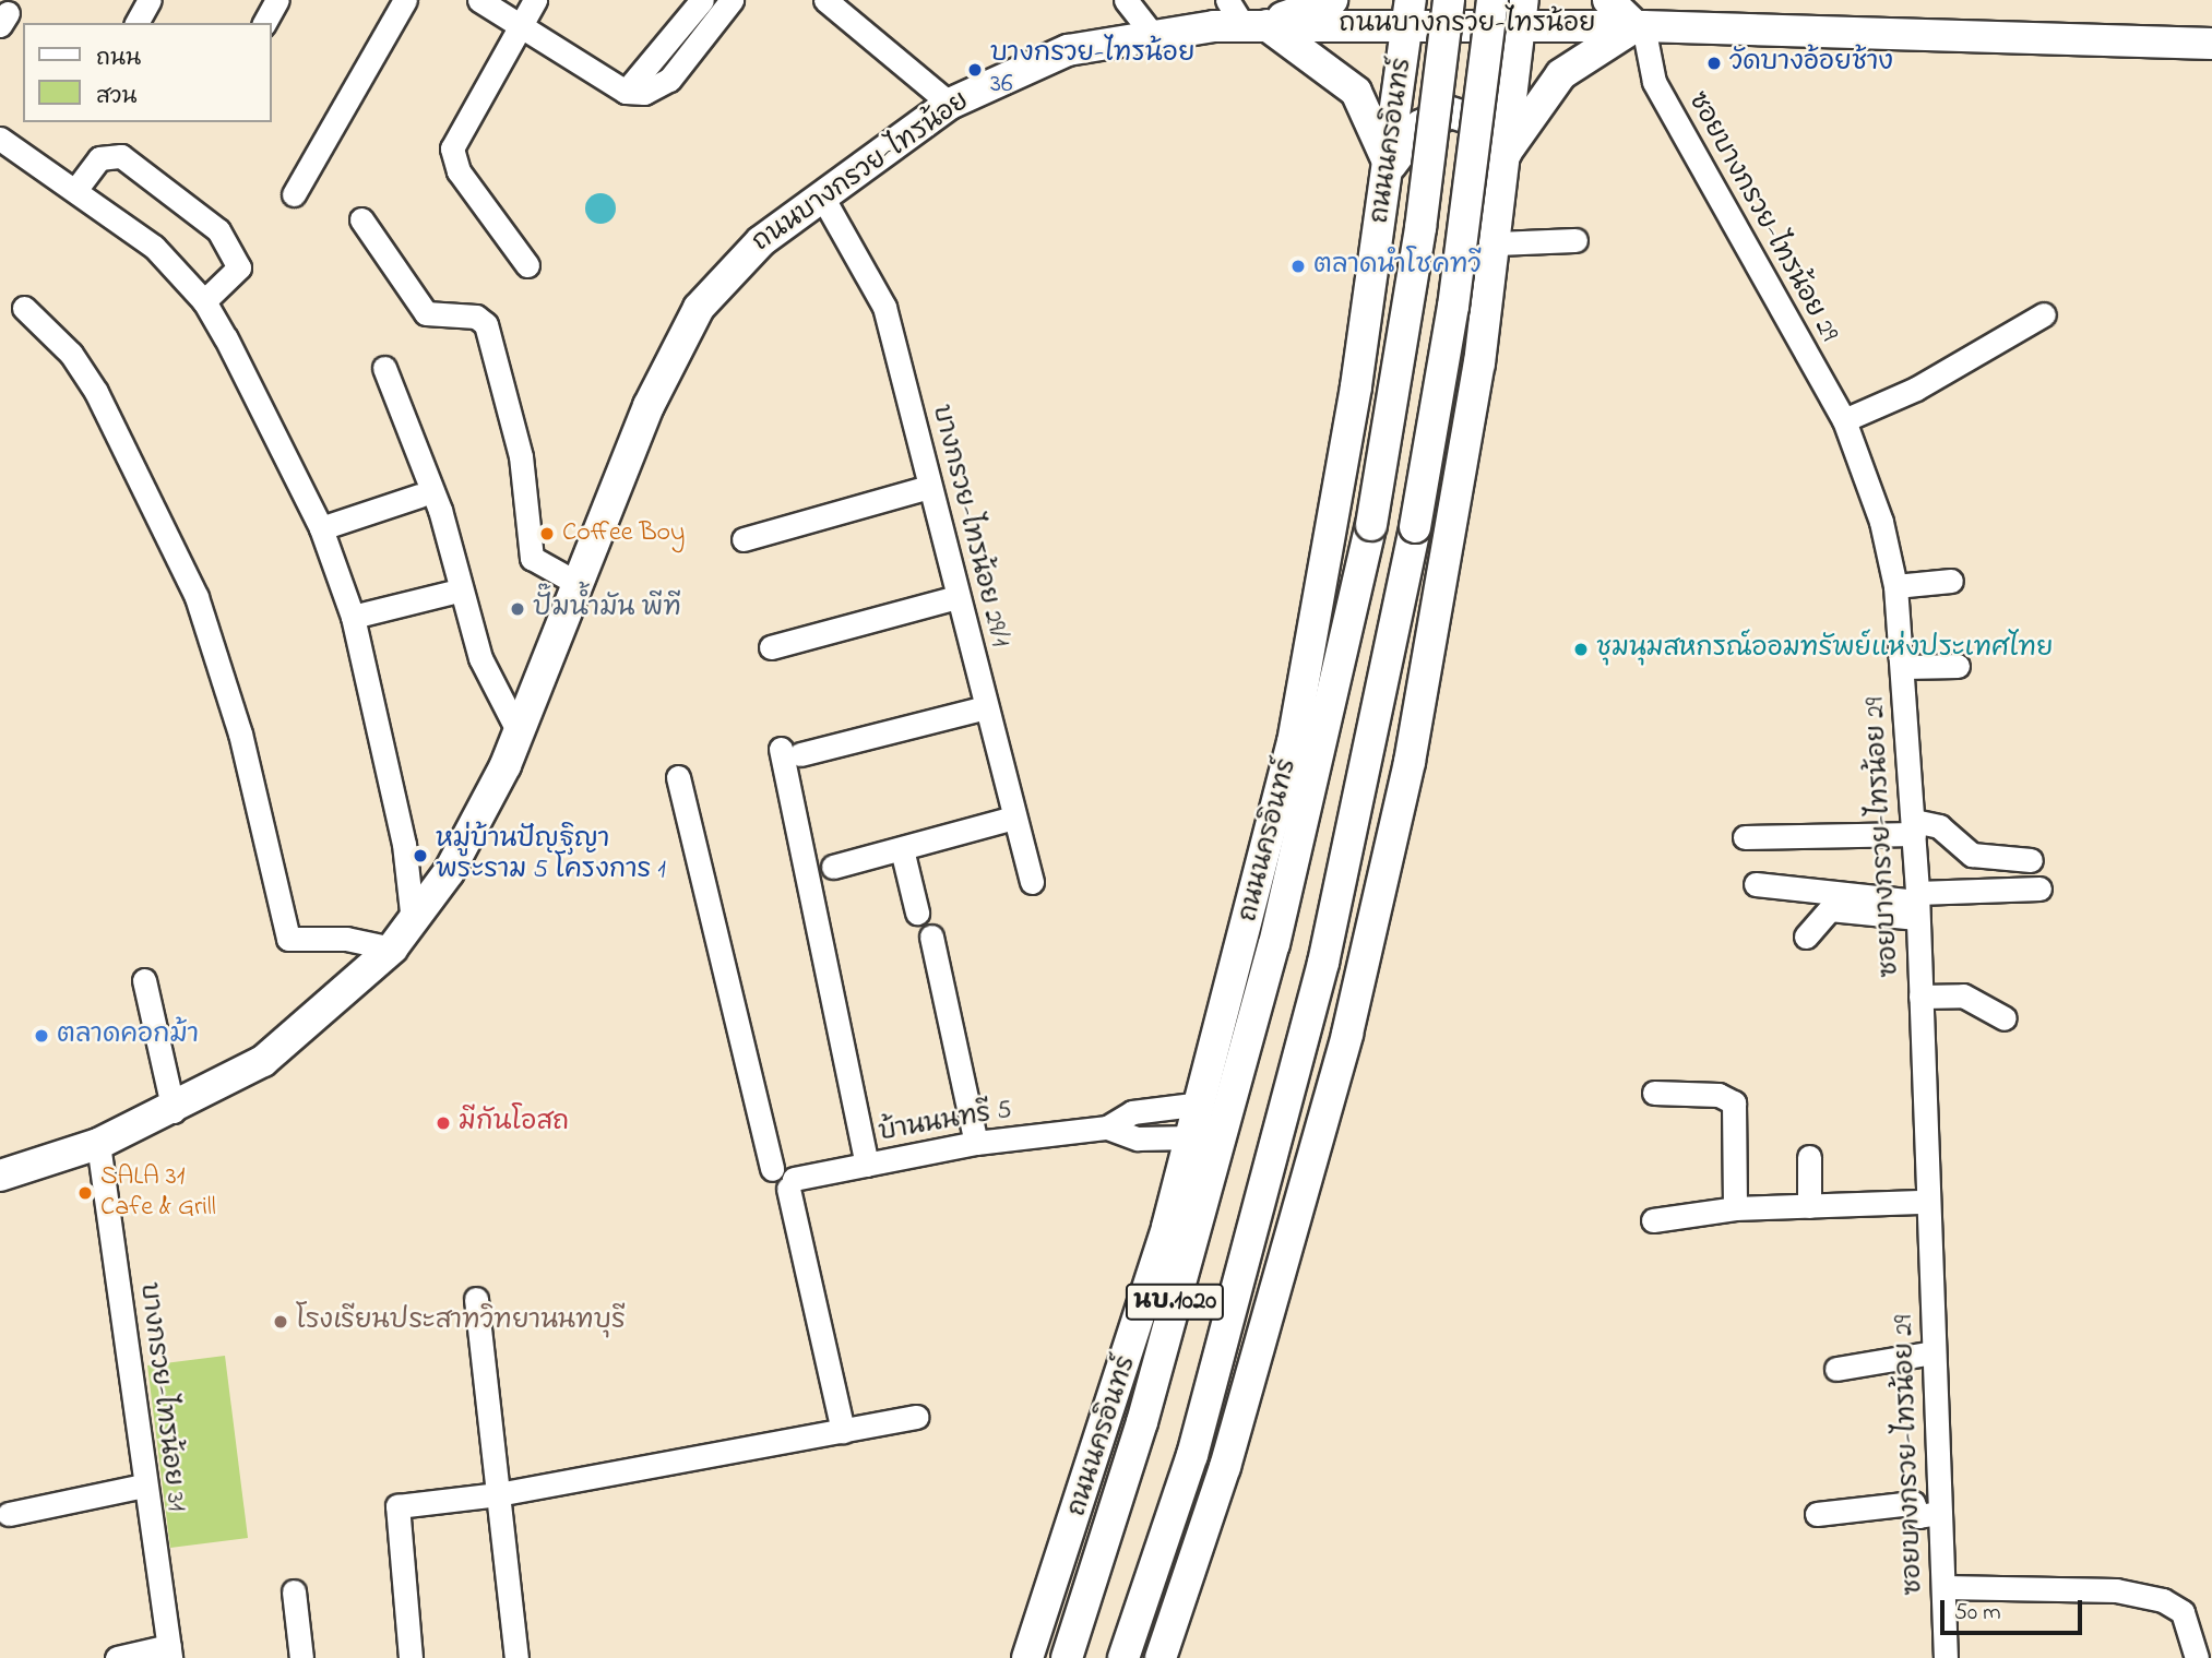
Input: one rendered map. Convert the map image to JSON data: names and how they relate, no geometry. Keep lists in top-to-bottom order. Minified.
{"streets":{"main road":["ถนนบางกรวย-ไทรน้อย","ถนนนครอินทร์","นบ.1020"],"street":["ซอยบางกรวย-ไทรน้อย 29","บางกรวย-ไทรน้อย 29/1","บ้านนนทรี 5","บางกรวย-ไทรน้อย 31"]},"crossings":[["ถนนบางกรวย-ไทรน้อย","ถนนนครอินทร์"],["ถนนบางกรวย-ไทรน้อย","ซอยบางกรวย-ไทรน้อย 29"],["ถนนบางกรวย-ไทรน้อย","บางกรวย-ไทรน้อย 29/1"],["ถนนบางกรวย-ไทรน้อย","นบ.1020"],["ถนนบางกรวย-ไทรน้อย","บางกรวย-ไทรน้อย 31"],["ถนนนครอินทร์","บ้านนนทรี 5"]],"places":["วัดบางอ้อยช้าง","บางกรวย-ไทรน้อย 36","ตลาดนำโชคทวี","Coffee Boy","ปั๊มน้ำมัน พีที","ชุมนุมสหกรณ์ออมทรัพย์แห่งประเทศไทย","หมู่บ้านปัญฐิญา พระราม 5 โครงการ 1","ตลาดคอกม้า","มีกันโอสถ","SALA 31 Cafe & Grill","โรงเรียนประสาทวิทยานนทบุรี"],"legend":["ถนน","สวน"],"scale_bar":"50 m"}
